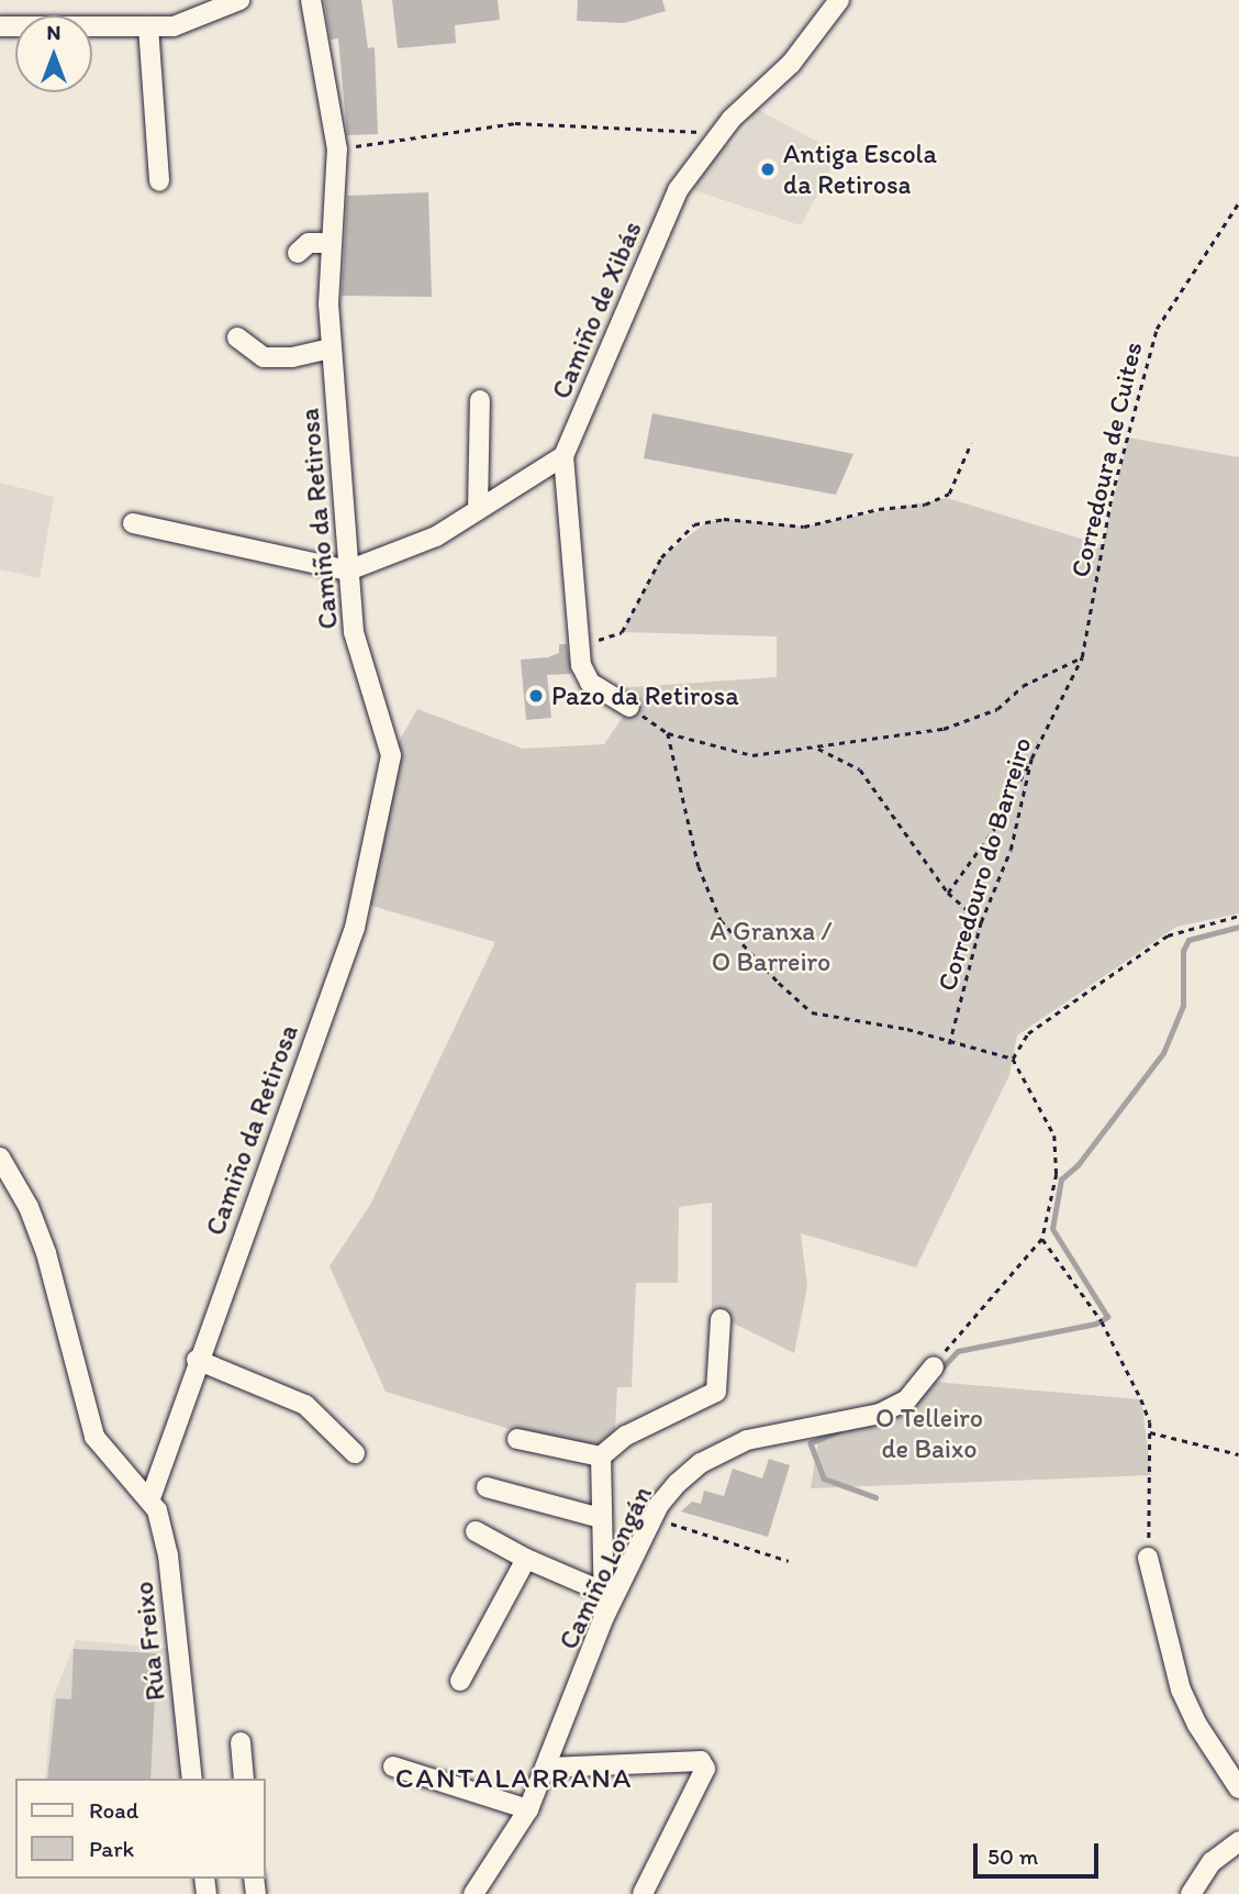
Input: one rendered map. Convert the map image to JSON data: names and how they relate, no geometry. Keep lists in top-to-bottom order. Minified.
{"streets":{"street":["Camiño de Xibás","Camiño da Retirosa","Camiño Longán","Rúa Freixo"],"path":["Corredoura de Cuites","Corredouro do Barreiro"]},"crossings":[["Corredoura de Cuites","Corredouro do Barreiro"],["Camiño da Retirosa","Rúa Freixo"]],"districts":["CANTALARRANA"],"parks":["A Granxa / O Barreiro","O Telleiro de Baixo"],"places":["Antiga Escola da Retirosa","Pazo da Retirosa"],"legend":["Road","Park"],"scale_bar":"50 m","north":"top"}
